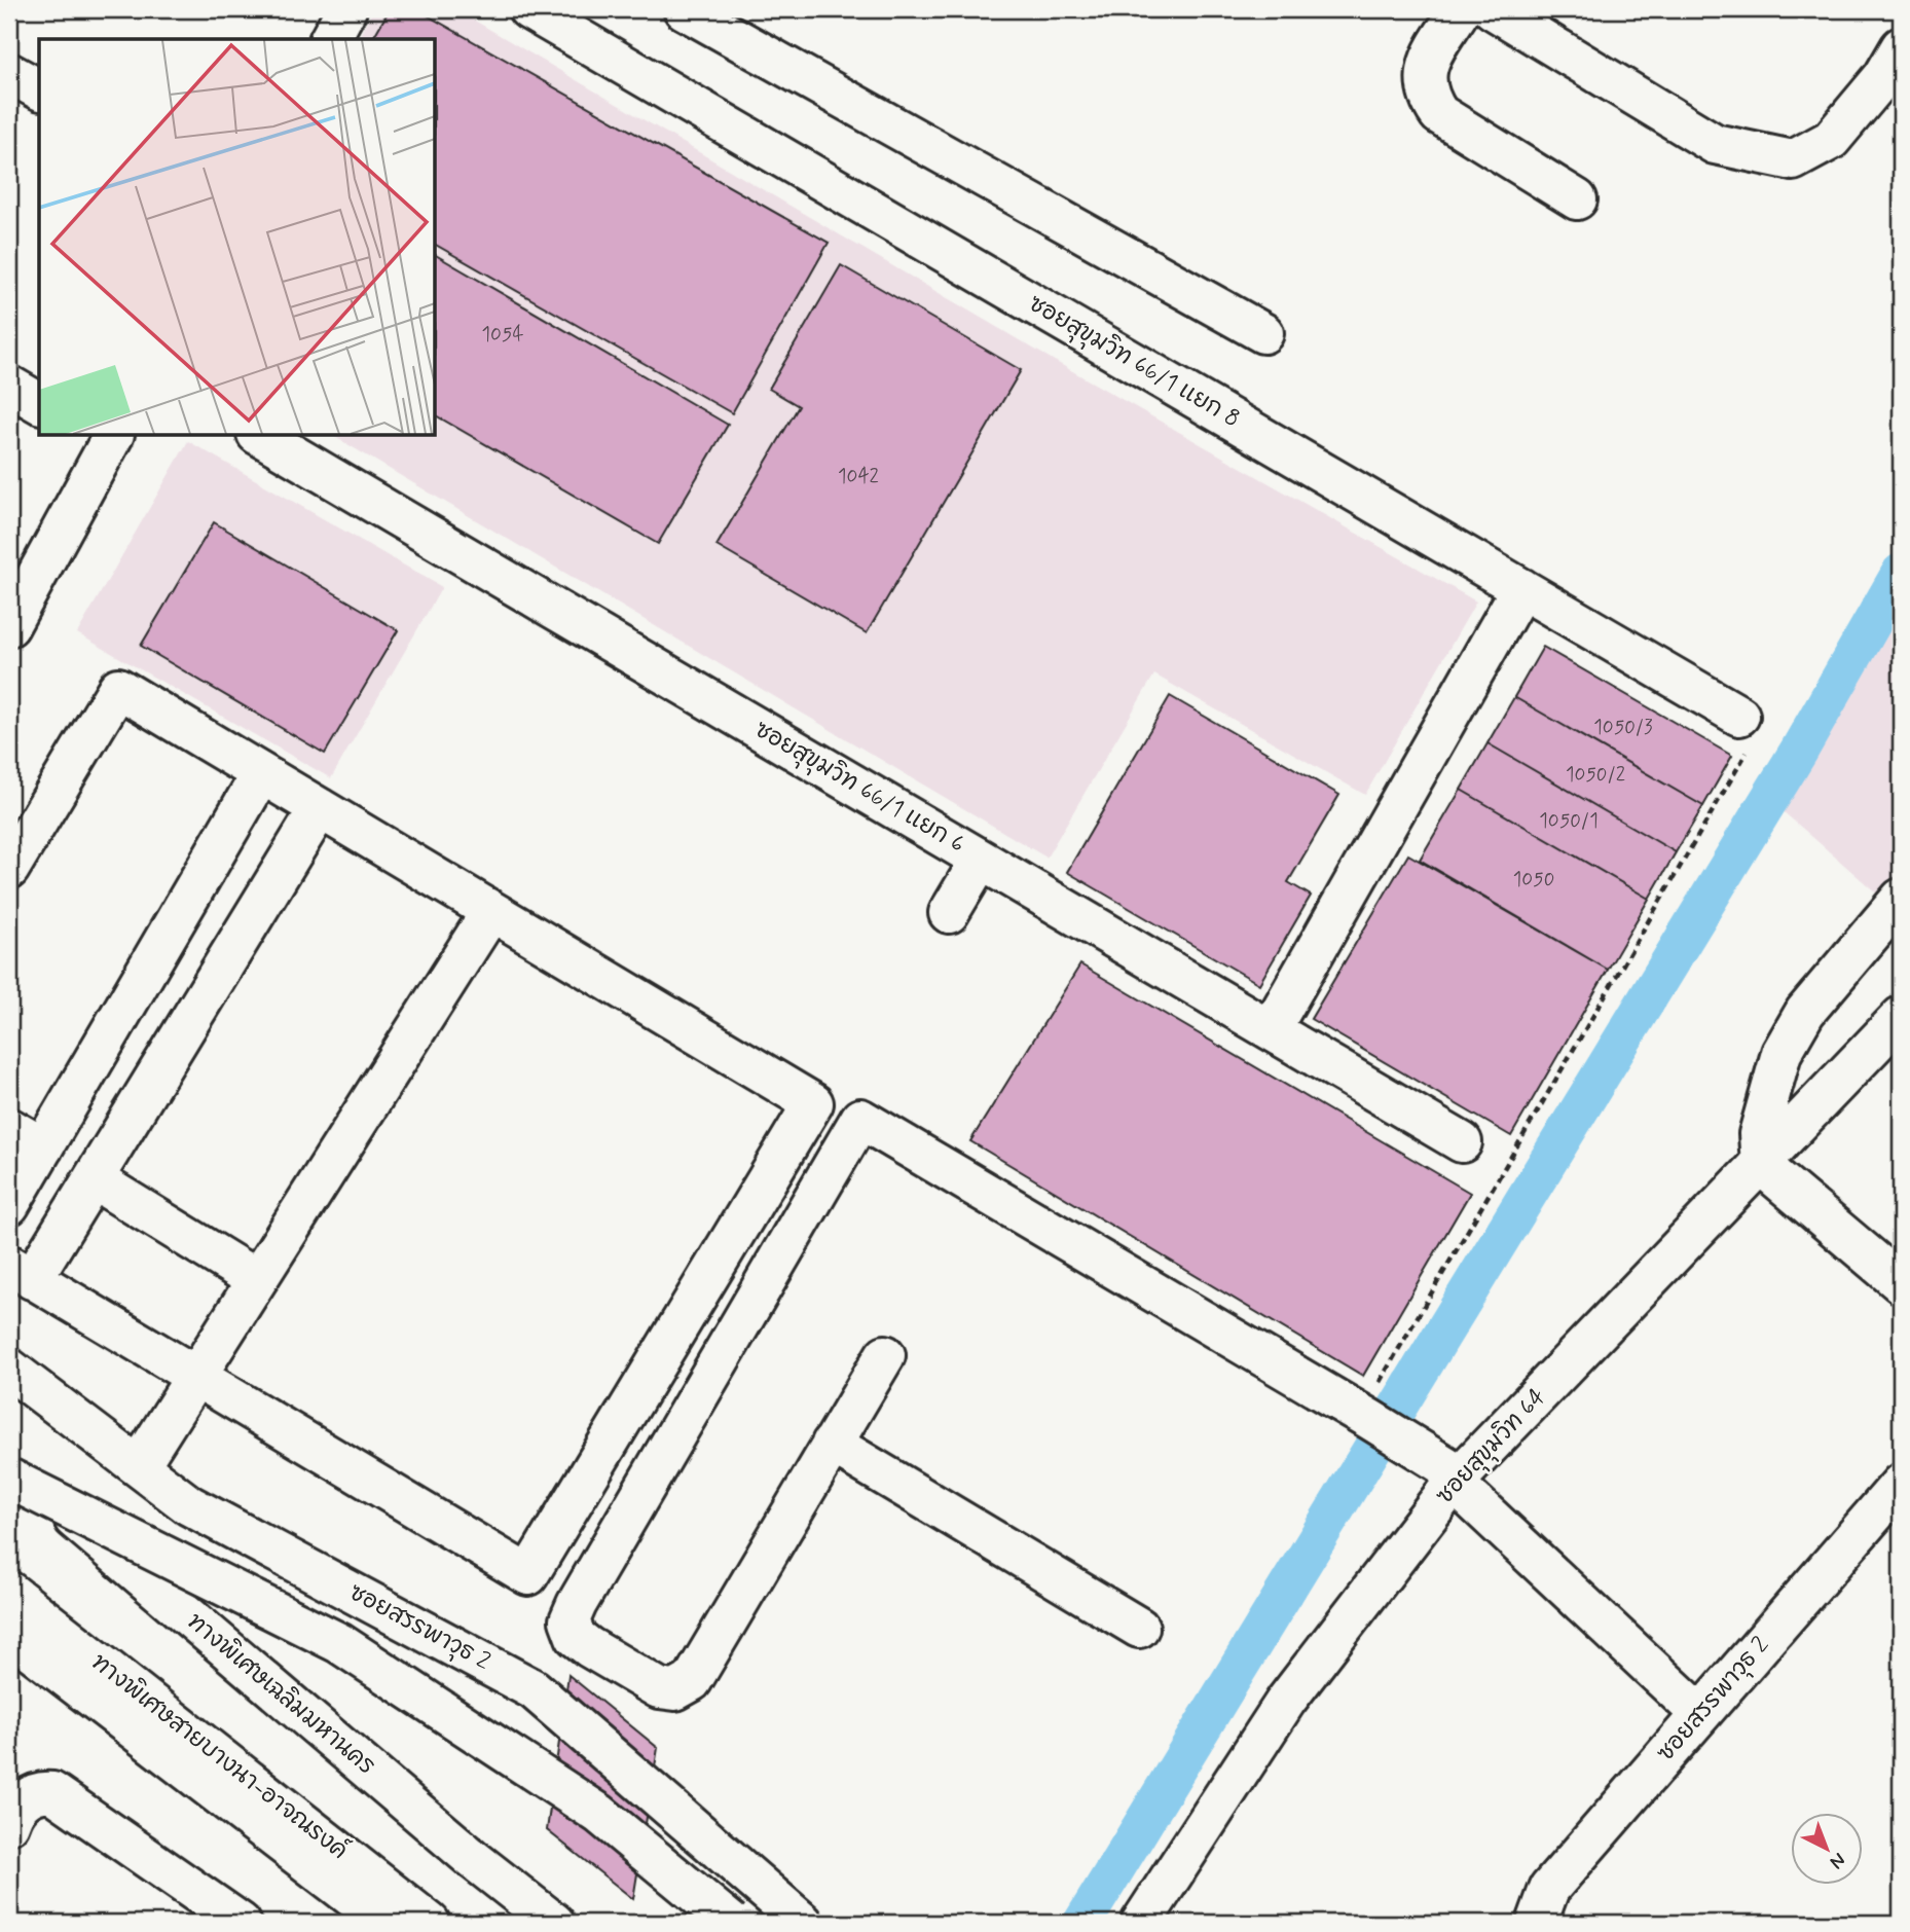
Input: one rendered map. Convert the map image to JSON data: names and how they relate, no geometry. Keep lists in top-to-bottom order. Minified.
{"streets":{"main road":["ซอยสุขุมวิท 66/1 แยก 8","ซอยสุขุมวิท 66/1 แยก 6","ซอยสุขุมวิท 64","ซอยสรรพาวุธ 2","ทางพิเศษเฉลิมมหานคร","ทางพิเศษสายบางนา-อาจณรงค์"]},"house_numbers":["1054","1042","1050/3","1050/2","1050/1","1050"],"north":"bottom right"}
